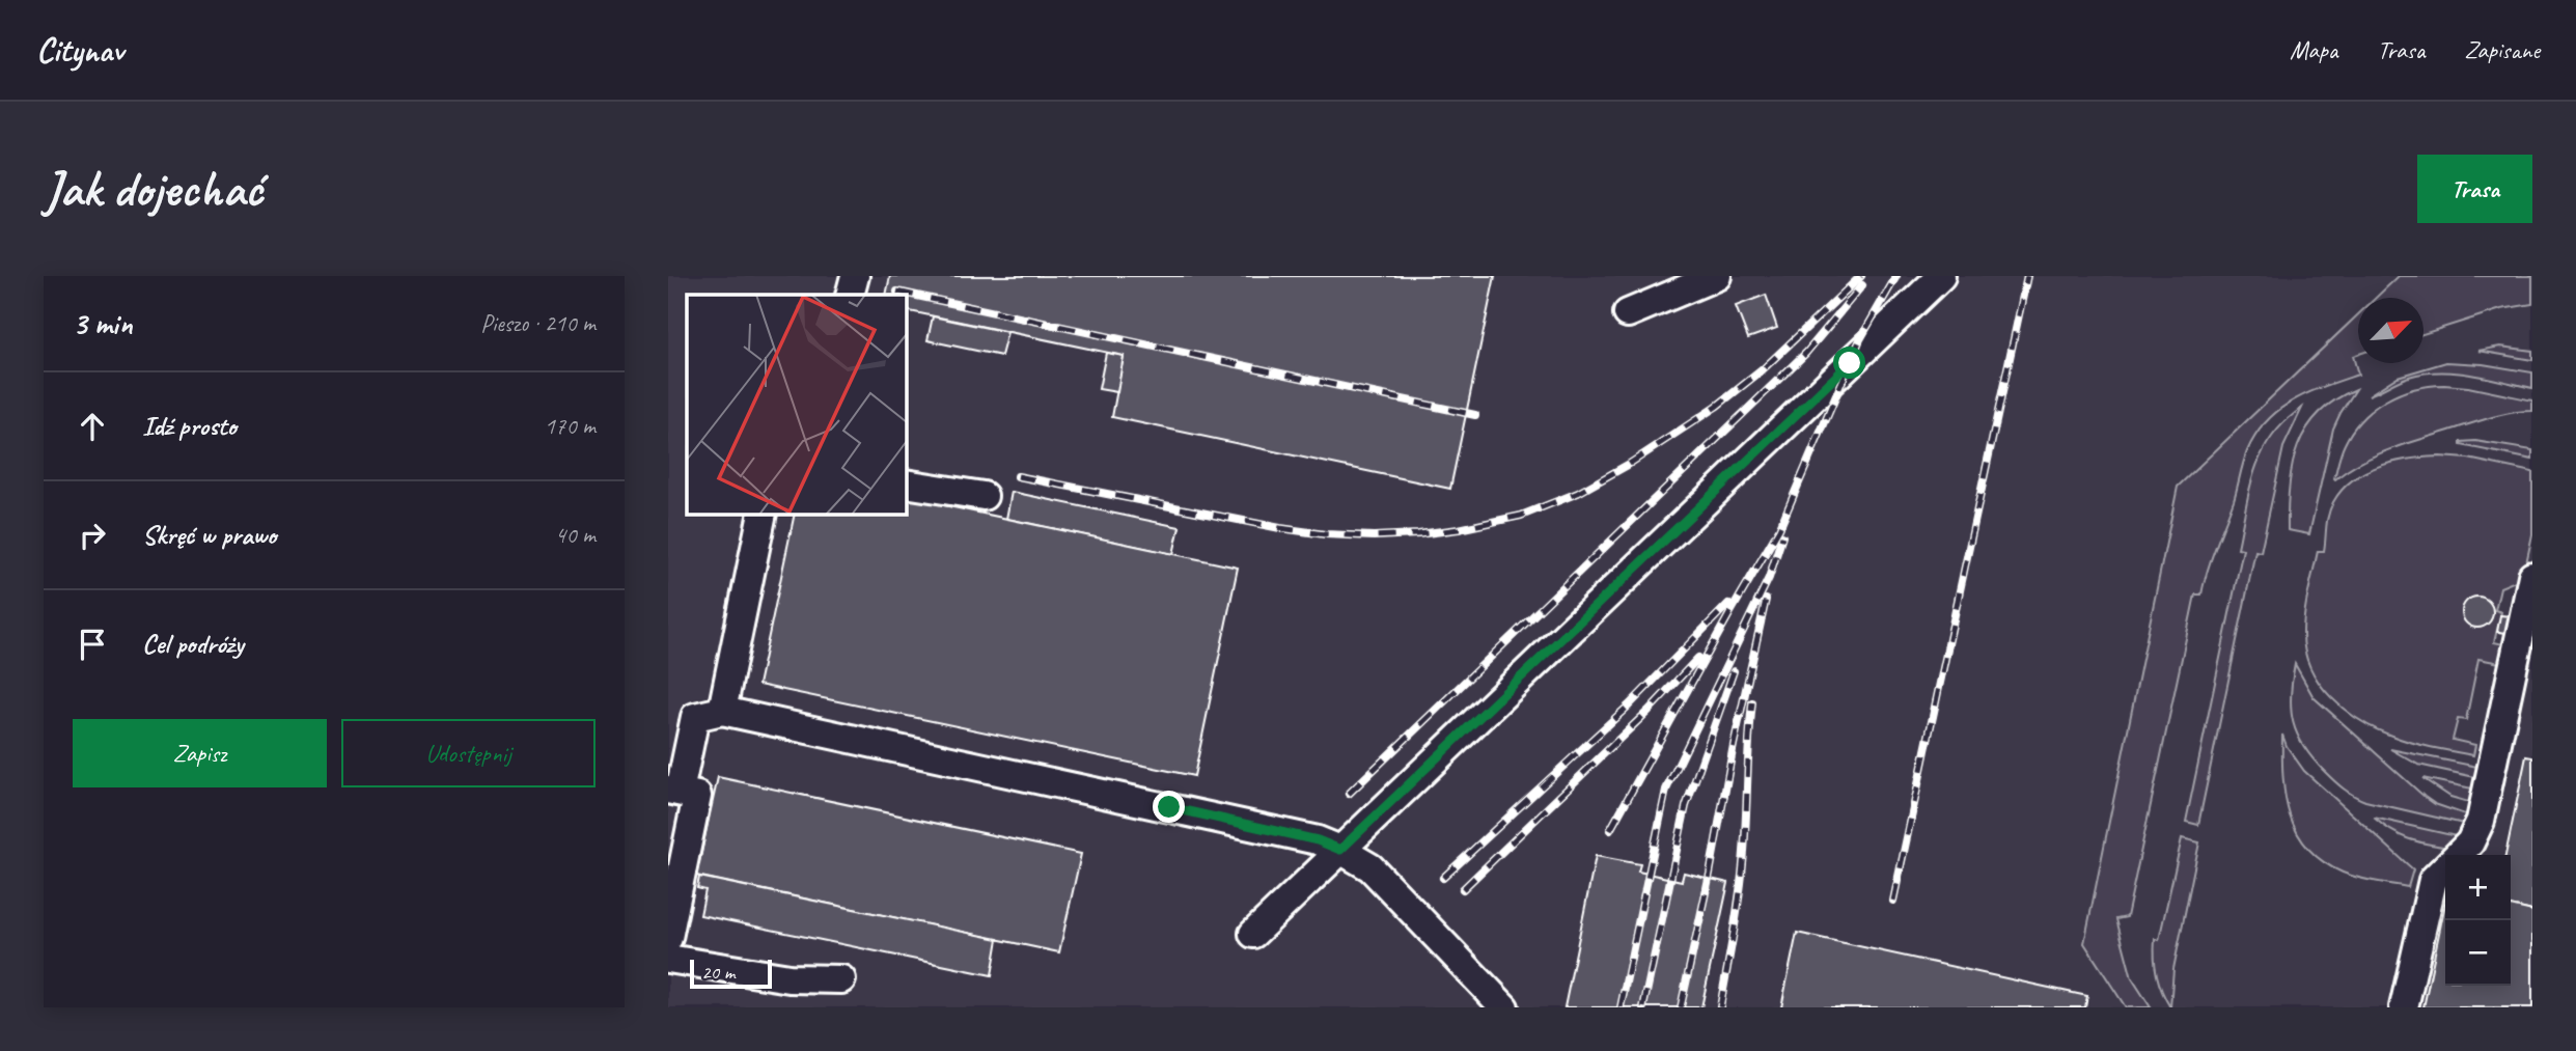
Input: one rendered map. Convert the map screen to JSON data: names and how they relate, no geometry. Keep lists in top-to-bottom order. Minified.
{"scale_bar":"20 m","north":"top right","page":{"header":"Citynav","nav":["Mapa","Trasa","Zapisane"],"buttons":["Trasa",["Zapisz","Udostępnij"]],"title":"Jak dojechać","heading":["3 min","Pieszo · 210 m"],"list":[["Idź prosto","170 m"],["Skręć w prawo","40 m"],"Cel podróży"],"map_buttons":["+","−"],"scale":"20 m"}}
